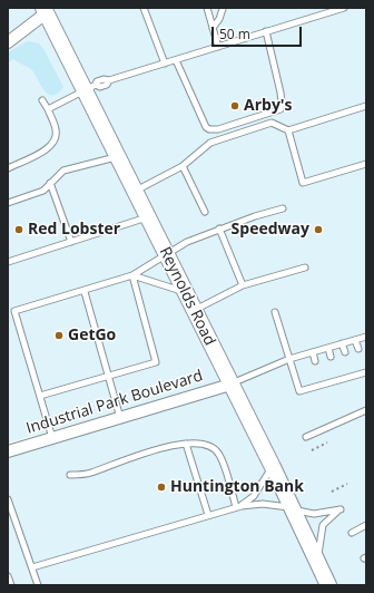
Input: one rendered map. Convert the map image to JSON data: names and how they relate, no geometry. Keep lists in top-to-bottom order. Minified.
{"streets":{"main road":["Reynolds Road"],"street":["Industrial Park Boulevard"]},"crossings":[["Reynolds Road","Industrial Park Boulevard"]],"places":["Arby's","Red Lobster","Speedway","GetGo","Huntington Bank"],"scale_bar":"50 m"}
